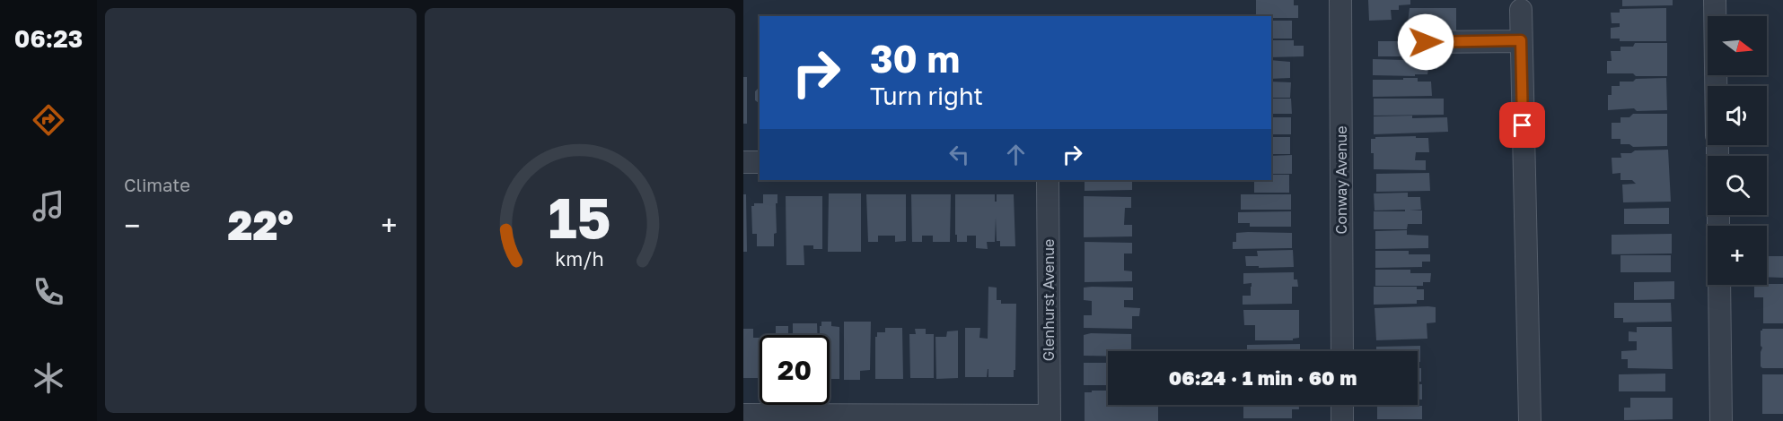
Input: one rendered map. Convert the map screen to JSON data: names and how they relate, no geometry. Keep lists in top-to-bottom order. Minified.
{"streets":{"street":["Conway Avenue","Glenhurst Avenue"]},"north":"right","page":{"tabs":"06:23","tile":"Climate","map_buttons":"+","turn":["30 m","Turn right"],"heat":["−","22°","+"],"limit":"20","trip":"06:24 · 1 min · 60 m","gauge":["15","km/h"]}}
